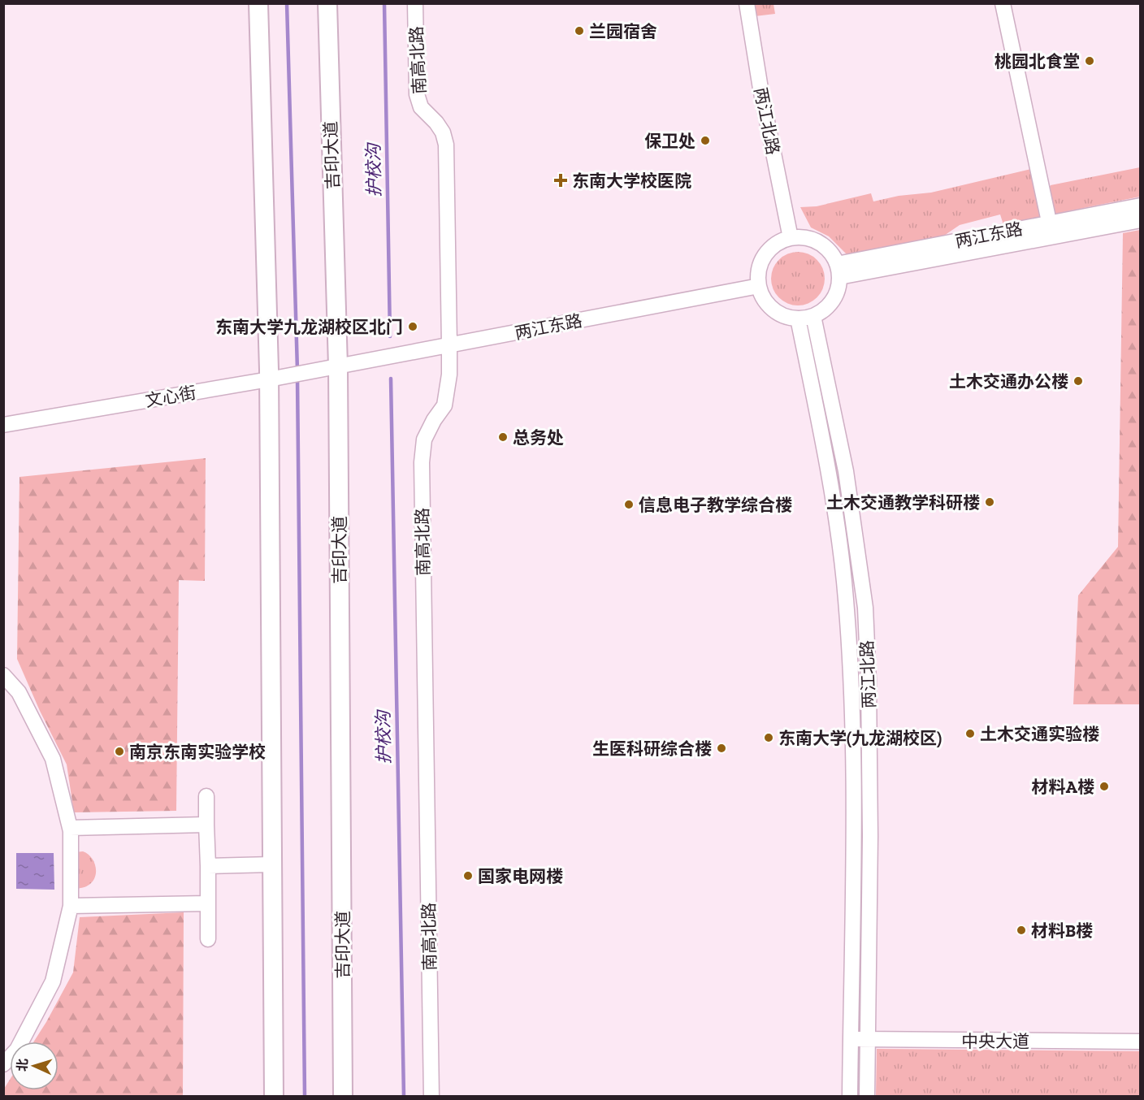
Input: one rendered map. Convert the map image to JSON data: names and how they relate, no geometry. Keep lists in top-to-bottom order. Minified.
{"streets":{"main road":["吉印大道"],"street":["南高北路","两江北路","两江东路","文心街","中央大道"]},"crossings":[["南高北路","两江东路"],["两江北路","两江东路"],["两江北路","中央大道"],["吉印大道","两江东路"],["吉印大道","文心街"],["两江东路","文心街"]],"water":["护校沟"],"places":{"other":["兰园宿舍","桃园北食堂","保卫处","东南大学九龙湖校区北门","土木交通办公楼","总务处","土木交通教学科研楼","信息电子教学综合楼","土木交通实验楼","东南大学(九龙湖校区)","生医科研综合楼","南京东南实验学校","材料A楼","国家电网楼","材料B楼"],"health":["东南大学校医院"]},"north":"left"}
